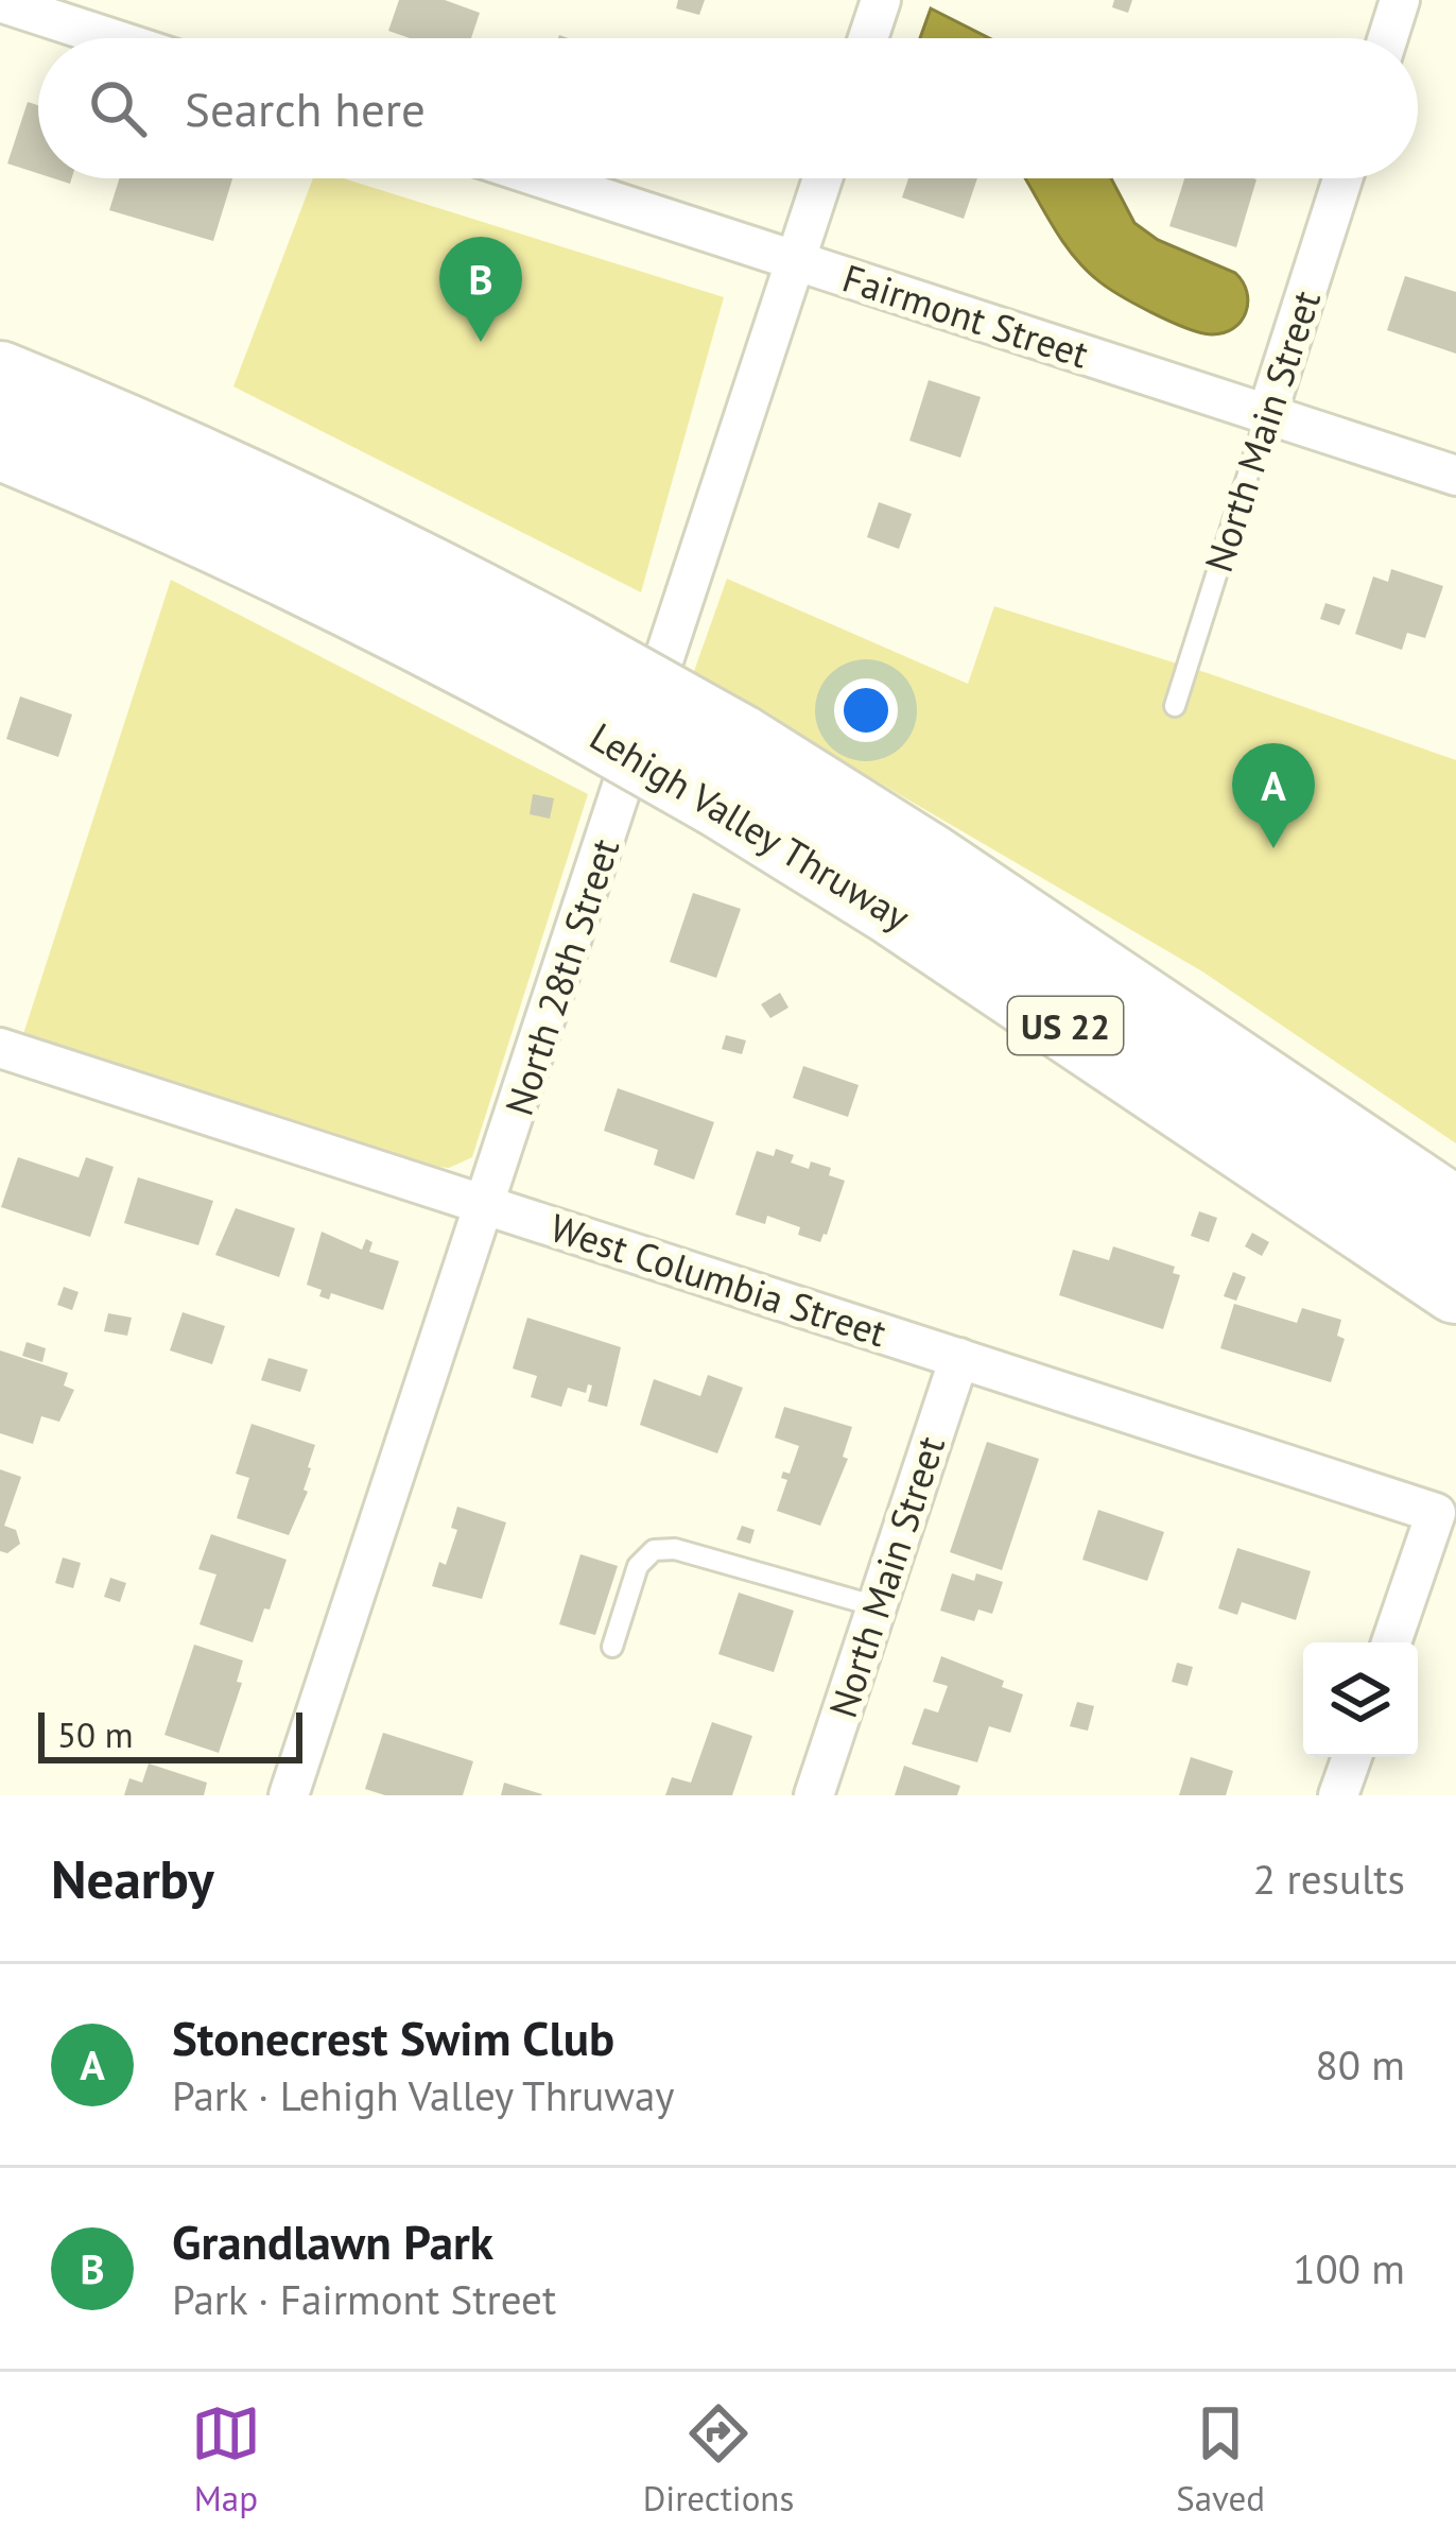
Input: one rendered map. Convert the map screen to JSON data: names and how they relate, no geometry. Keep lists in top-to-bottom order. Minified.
{"streets":{"highway":["Lehigh Valley Thruway","US 22"],"street":["Fairmont Street","North Main Street","North 28th Street","West Columbia Street"]},"crossings":[["Fairmont Street","North Main Street"],["Fairmont Street","North 28th Street"],["North Main Street","West Columbia Street"],["North 28th Street","West Columbia Street"]],"scale_bar":"50 m","page":{"search":"Search here","pins":["B","A"],"scale":"50 m","heading":["Nearby","2 results"],"list":[{"mark":"A","name":"Stonecrest Swim Club","note":"Park · Lehigh Valley Thruway","value":"80 m"},{"mark":"B","name":"Grandlawn Park","note":"Park · Fairmont Street","value":"100 m"}],"nav":["Map","Directions","Saved"]}}
